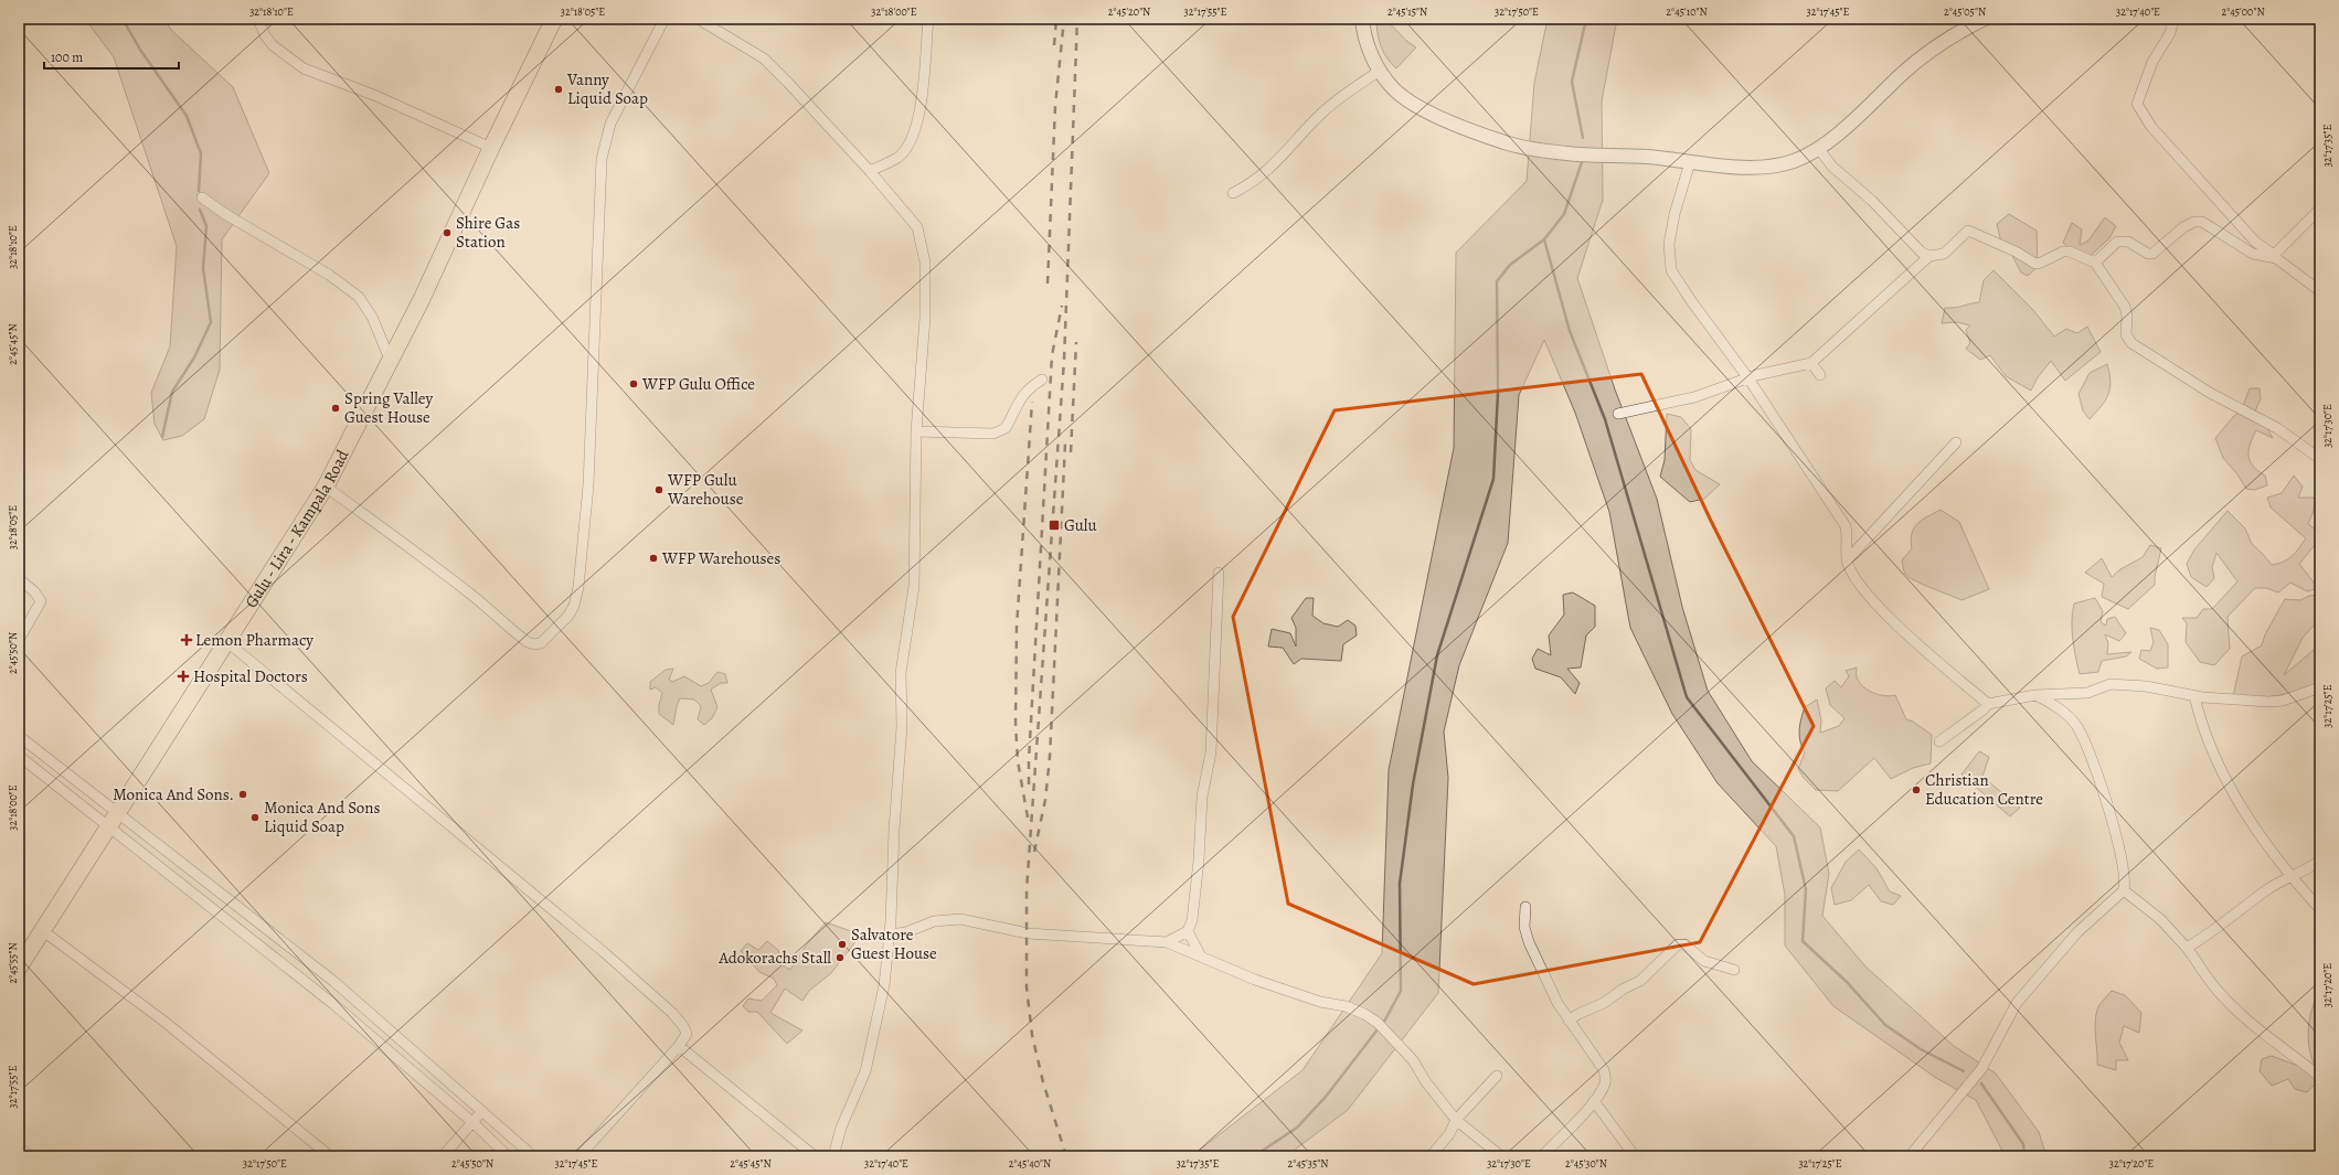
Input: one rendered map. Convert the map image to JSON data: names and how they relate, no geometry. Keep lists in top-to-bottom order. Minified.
{"streets":{"main road":["Gulu - Lira - Kampala Road"]},"places":{"other":["Vanny Liquid Soap","Shire Gas Station","WFP Gulu Office","Spring Valley Guest House","WFP Gulu Warehouse","WFP Warehouses","Christian Education Centre","Monica And Sons.","Monica And Sons Liquid Soap","Salvatore Guest House","Adokorachs Stall"],"transit":["Gulu"],"health":["Lemon Pharmacy","Hospital Doctors"]},"scale_bar":"100 m","coordinates":["32°18'10\"E","32°18'05\"E","32°18'00\"E","2°45'20\"N","32°17'55\"E","2°45'15\"N","32°17'50\"E","2°45'10\"N","32°17'45\"E","2°45'05\"N","32°17'40\"E","2°45'00\"N","32°17'35\"E","2°45'45\"N","32°17'30\"E","2°45'50\"N","32°17'25\"E","2°45'55\"N","32°17'20\"E","2°45'40\"N","2°45'35\"N","2°45'30\"N"]}
